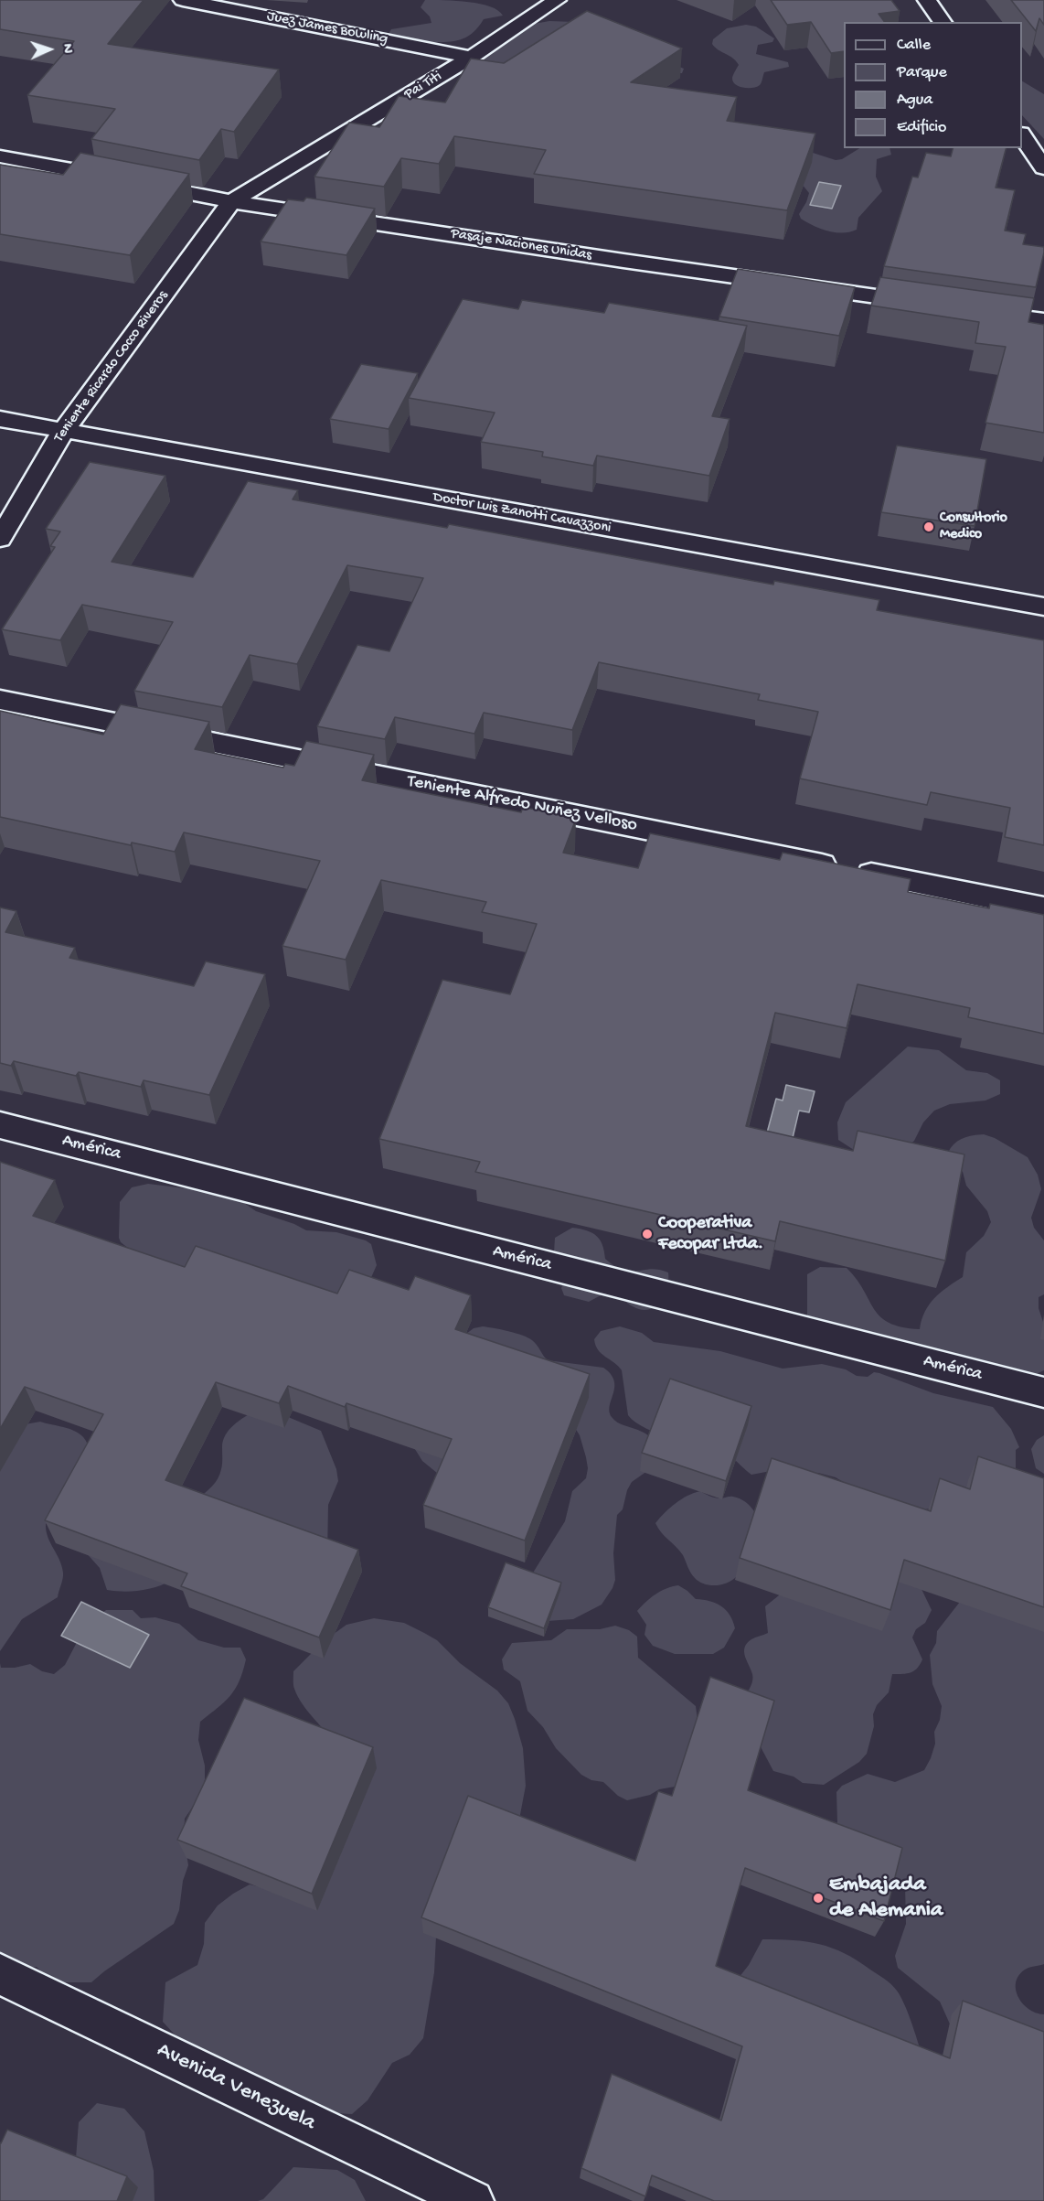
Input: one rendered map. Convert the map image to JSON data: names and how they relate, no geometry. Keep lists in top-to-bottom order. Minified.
{"streets":{"street":["Juez James Bowling","Pai Titi","Pasaje Naciones Unidas","Teniente Ricardo Cocco Riveros","Doctor Luis Zanotti Cavazzoni","Teniente Alfredo Nuñez Velloso","América","Avenida Venezuela"]},"crossings":[["Juez James Bowling","Pai Titi"],["Pai Titi","Pasaje Naciones Unidas"],["Pai Titi","Teniente Ricardo Cocco Riveros"],["Pasaje Naciones Unidas","Teniente Ricardo Cocco Riveros"],["Teniente Ricardo Cocco Riveros","Doctor Luis Zanotti Cavazzoni"]],"places":["Consultorio Medico","Cooperativa Fecopar Ltda.","Embajada de Alemania"],"legend":["Calle","Parque","Agua","Edificio"],"north":"right"}
